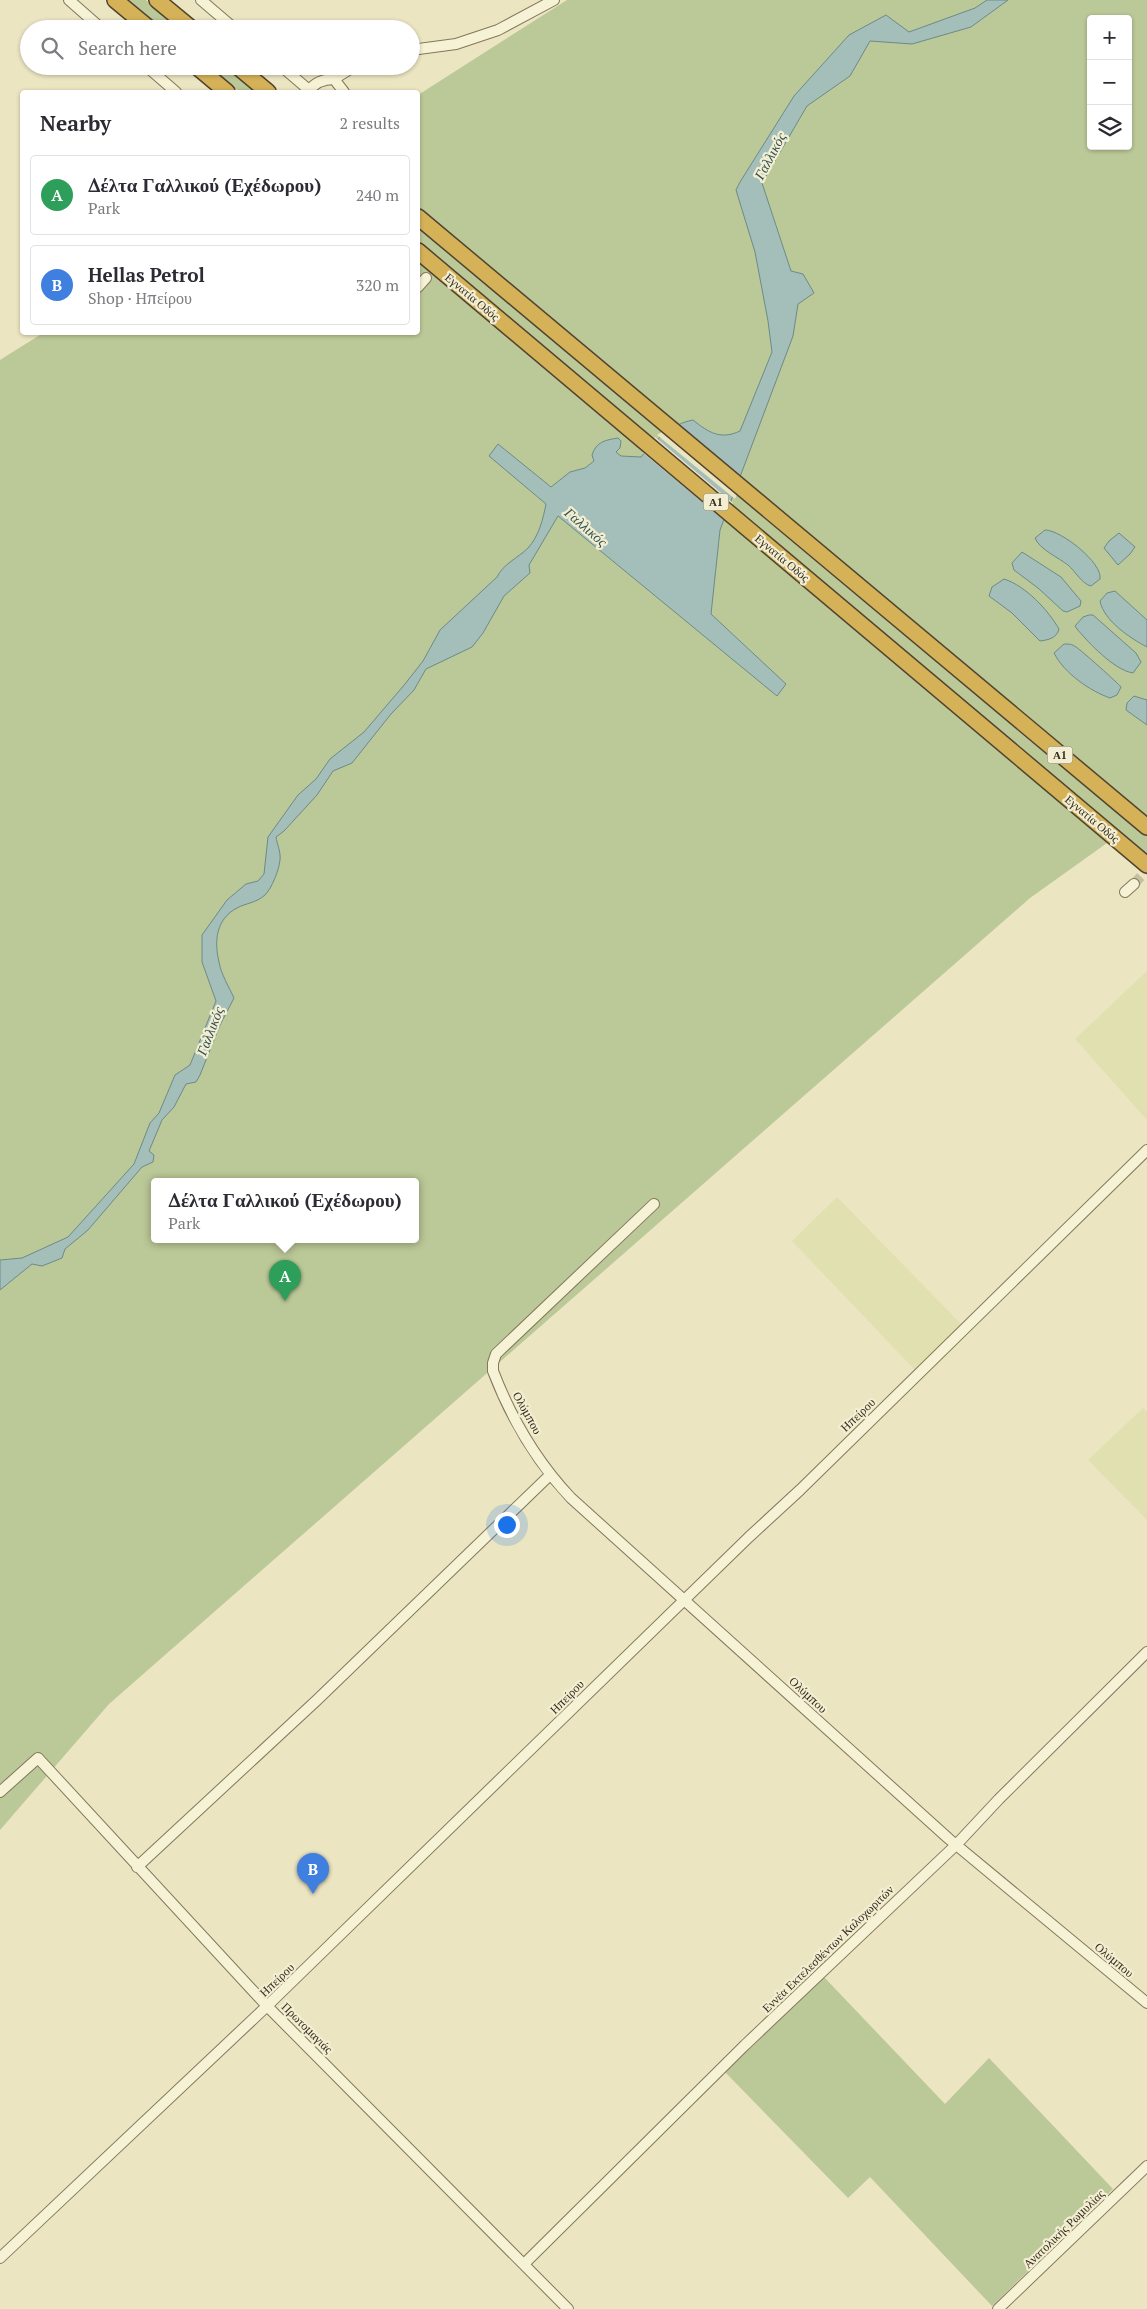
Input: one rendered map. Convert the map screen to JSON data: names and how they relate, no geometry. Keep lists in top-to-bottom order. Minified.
{"streets":{"highway":["Εγνατία Οδός","Α1"],"street":["Ολύμπου","Ηπείρου","Εννέα Εκτελεσθέντων Καλοχωριτών","Πρωτομαγιάς","Ανατολικής Ρωμυλίας"]},"crossings":[["Ολύμπου","Ηπείρου"],["Ολύμπου","Εννέα Εκτελεσθέντων Καλοχωριτών"],["Ηπείρου","Πρωτομαγιάς"],["Εννέα Εκτελεσθέντων Καλοχωριτών","Πρωτομαγιάς"]],"water":["Γαλλικός"],"page":{"map_buttons":["+","−"],"search":"Search here","heading":["Nearby","2 results"],"list":[{"mark":"A","name":"Δέλτα Γαλλικού (Εχέδωρου)","note":"Park","value":"240 m"},{"mark":"B","name":"Hellas Petrol","note":"Shop · Ηπείρου","value":"320 m"}],"popup":["Δέλτα Γαλλικού (Εχέδωρου)","Park"],"pins":["A","B"]}}
